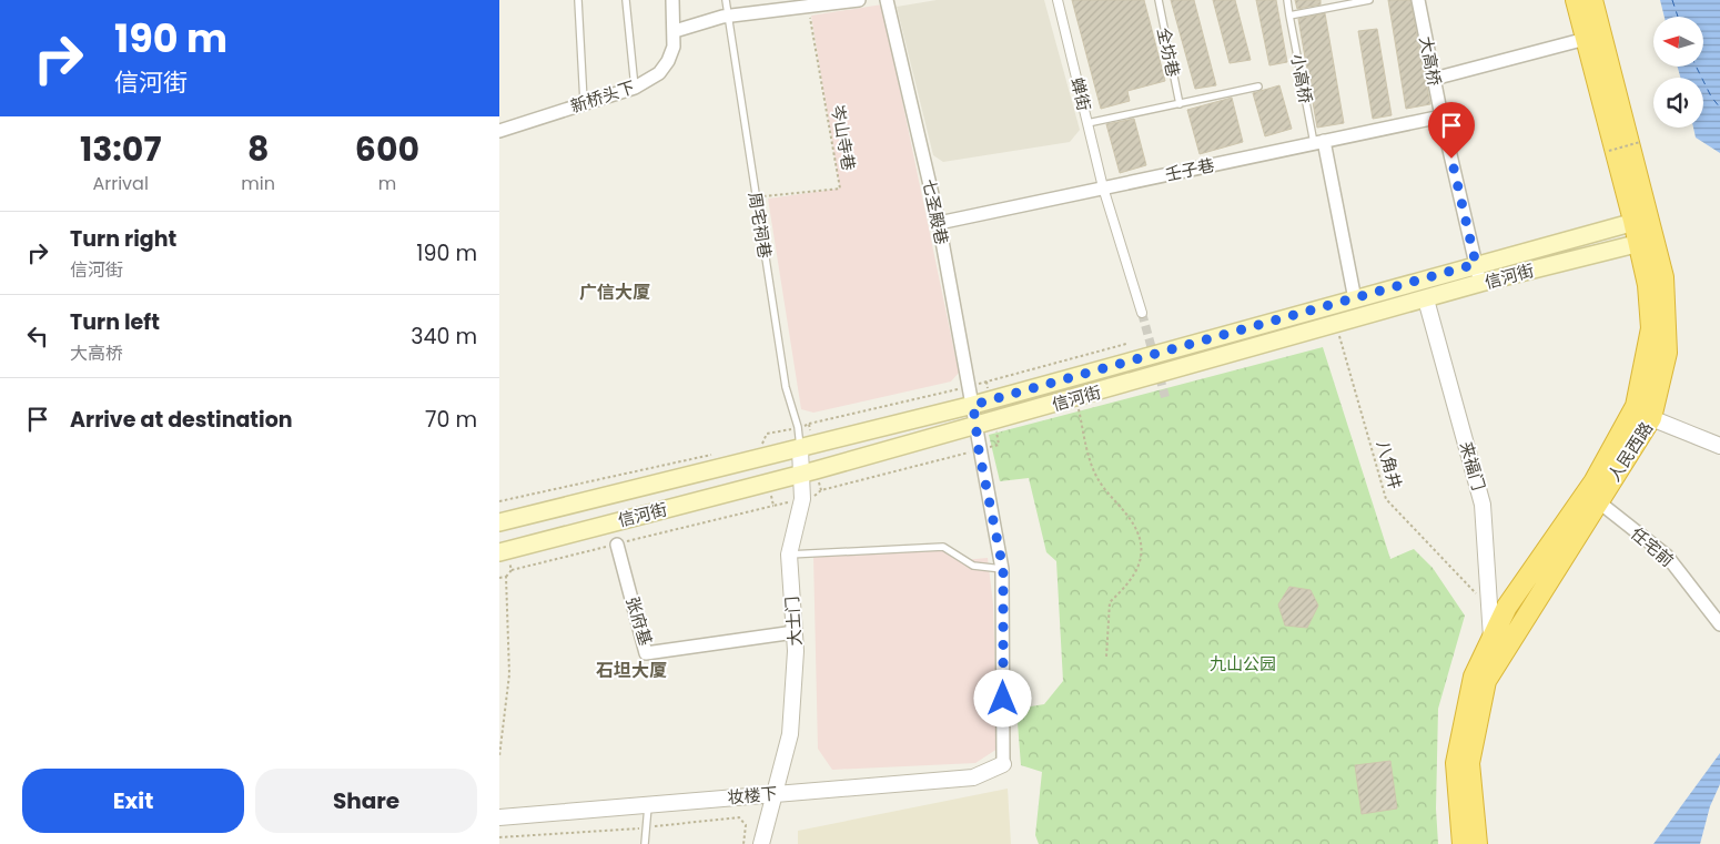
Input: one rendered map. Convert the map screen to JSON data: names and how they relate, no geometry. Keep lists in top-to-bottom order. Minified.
{"streets":{"highway":["人民西路"],"main road":["信河街"],"street":["大高桥","蝉街","新桥头下","壬子巷","七圣殿巷","来福门","任宅前","张府基","大士门","妆楼下"],"lane":["全坊巷","小高桥","周宅祠巷"],"path":["岑山寺巷","八角井"]},"crossings":[["大高桥","壬子巷"],["大高桥","信河街"],["小高桥","壬子巷"],["蝉街","壬子巷"],["岑山寺巷","周宅祠巷"],["壬子巷","七圣殿巷"],["七圣殿巷","信河街"],["七圣殿巷","妆楼下"],["周宅祠巷","信河街"],["周宅祠巷","大士门"],["信河街","人民西路"],["信河街","八角井"],["信河街","来福门"],["信河街","大士门"],["人民西路","来福门"],["人民西路","任宅前"],["八角井","来福门"],["张府基","大士门"],["大士门","妆楼下"]],"districts":["广信大厦","石坦大厦"],"parks":["九山公园"],"north":"left","page":{"turn":["190 m","信河街"],"eta":["13:07","Arrival","8","min","600","m"],"list":[{"name":"Turn right","note":"信河街","value":"190 m"},{"name":"Turn left","note":"大高桥","value":"340 m"},{"name":"Arrive at destination","value":"70 m"}],"buttons":["Exit","Share"]}}
